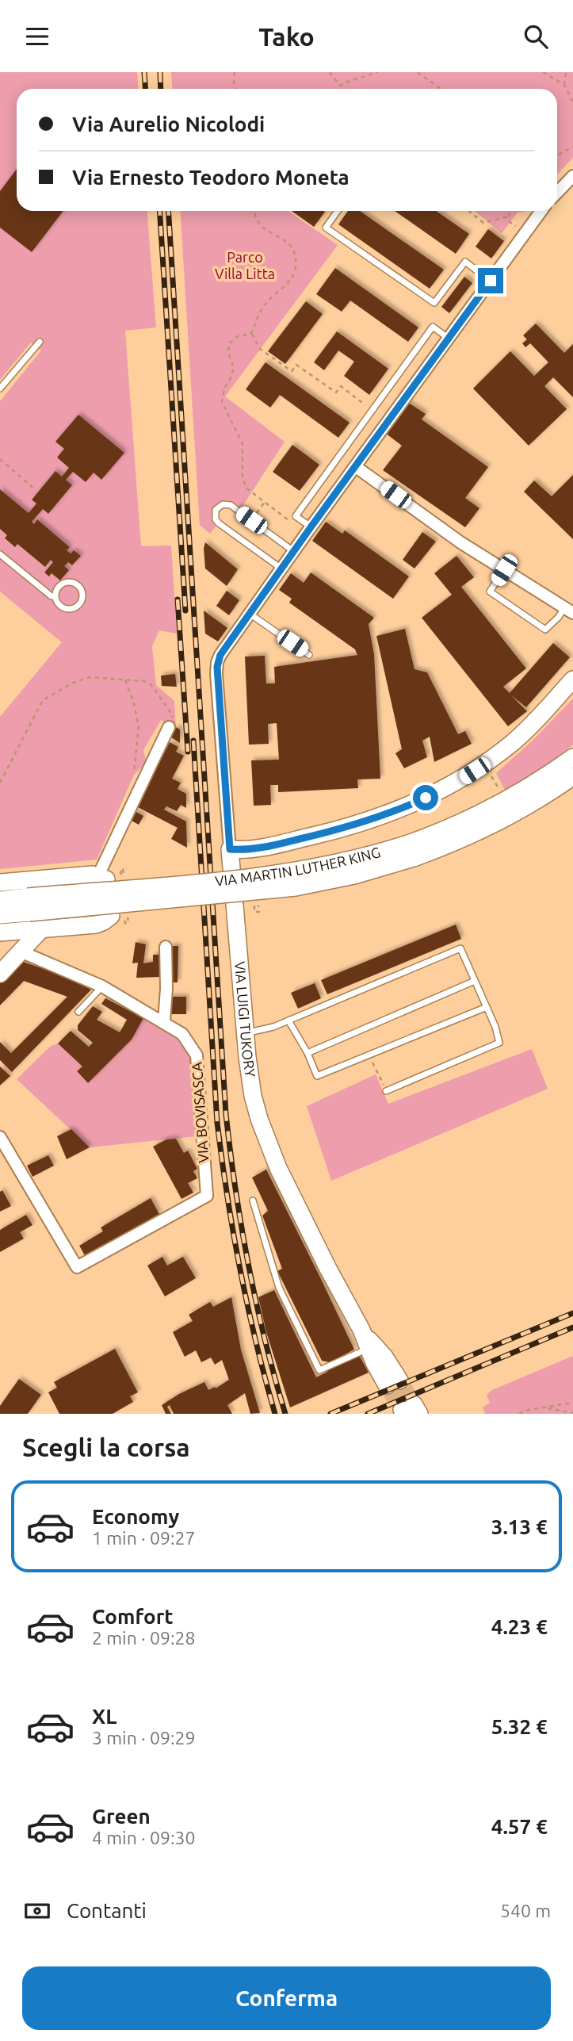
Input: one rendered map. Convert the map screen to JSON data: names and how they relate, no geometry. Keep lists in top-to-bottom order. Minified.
{"streets":{"street":["VIA MARTIN LUTHER KING","VIA LUIGI TUKORY","VIA BOVISASCA"]},"parks":["Parco Villa Litta"],"page":{"header":"Tako","banner":["Via Aurelio Nicolodi","Via Ernesto Teodoro Moneta"],"heading":"Scegli la corsa","list":[{"name":"Economy","note":"1 min · 09:27","value":"3.13 €"},{"name":"Comfort","note":"2 min · 09:28","value":"4.23 €"},{"name":"XL","note":"3 min · 09:29","value":"5.32 €"},{"name":"Green","note":"4 min · 09:30","value":"4.57 €"}],"pay":["Contanti","540 m"],"buttons":"Conferma"}}
